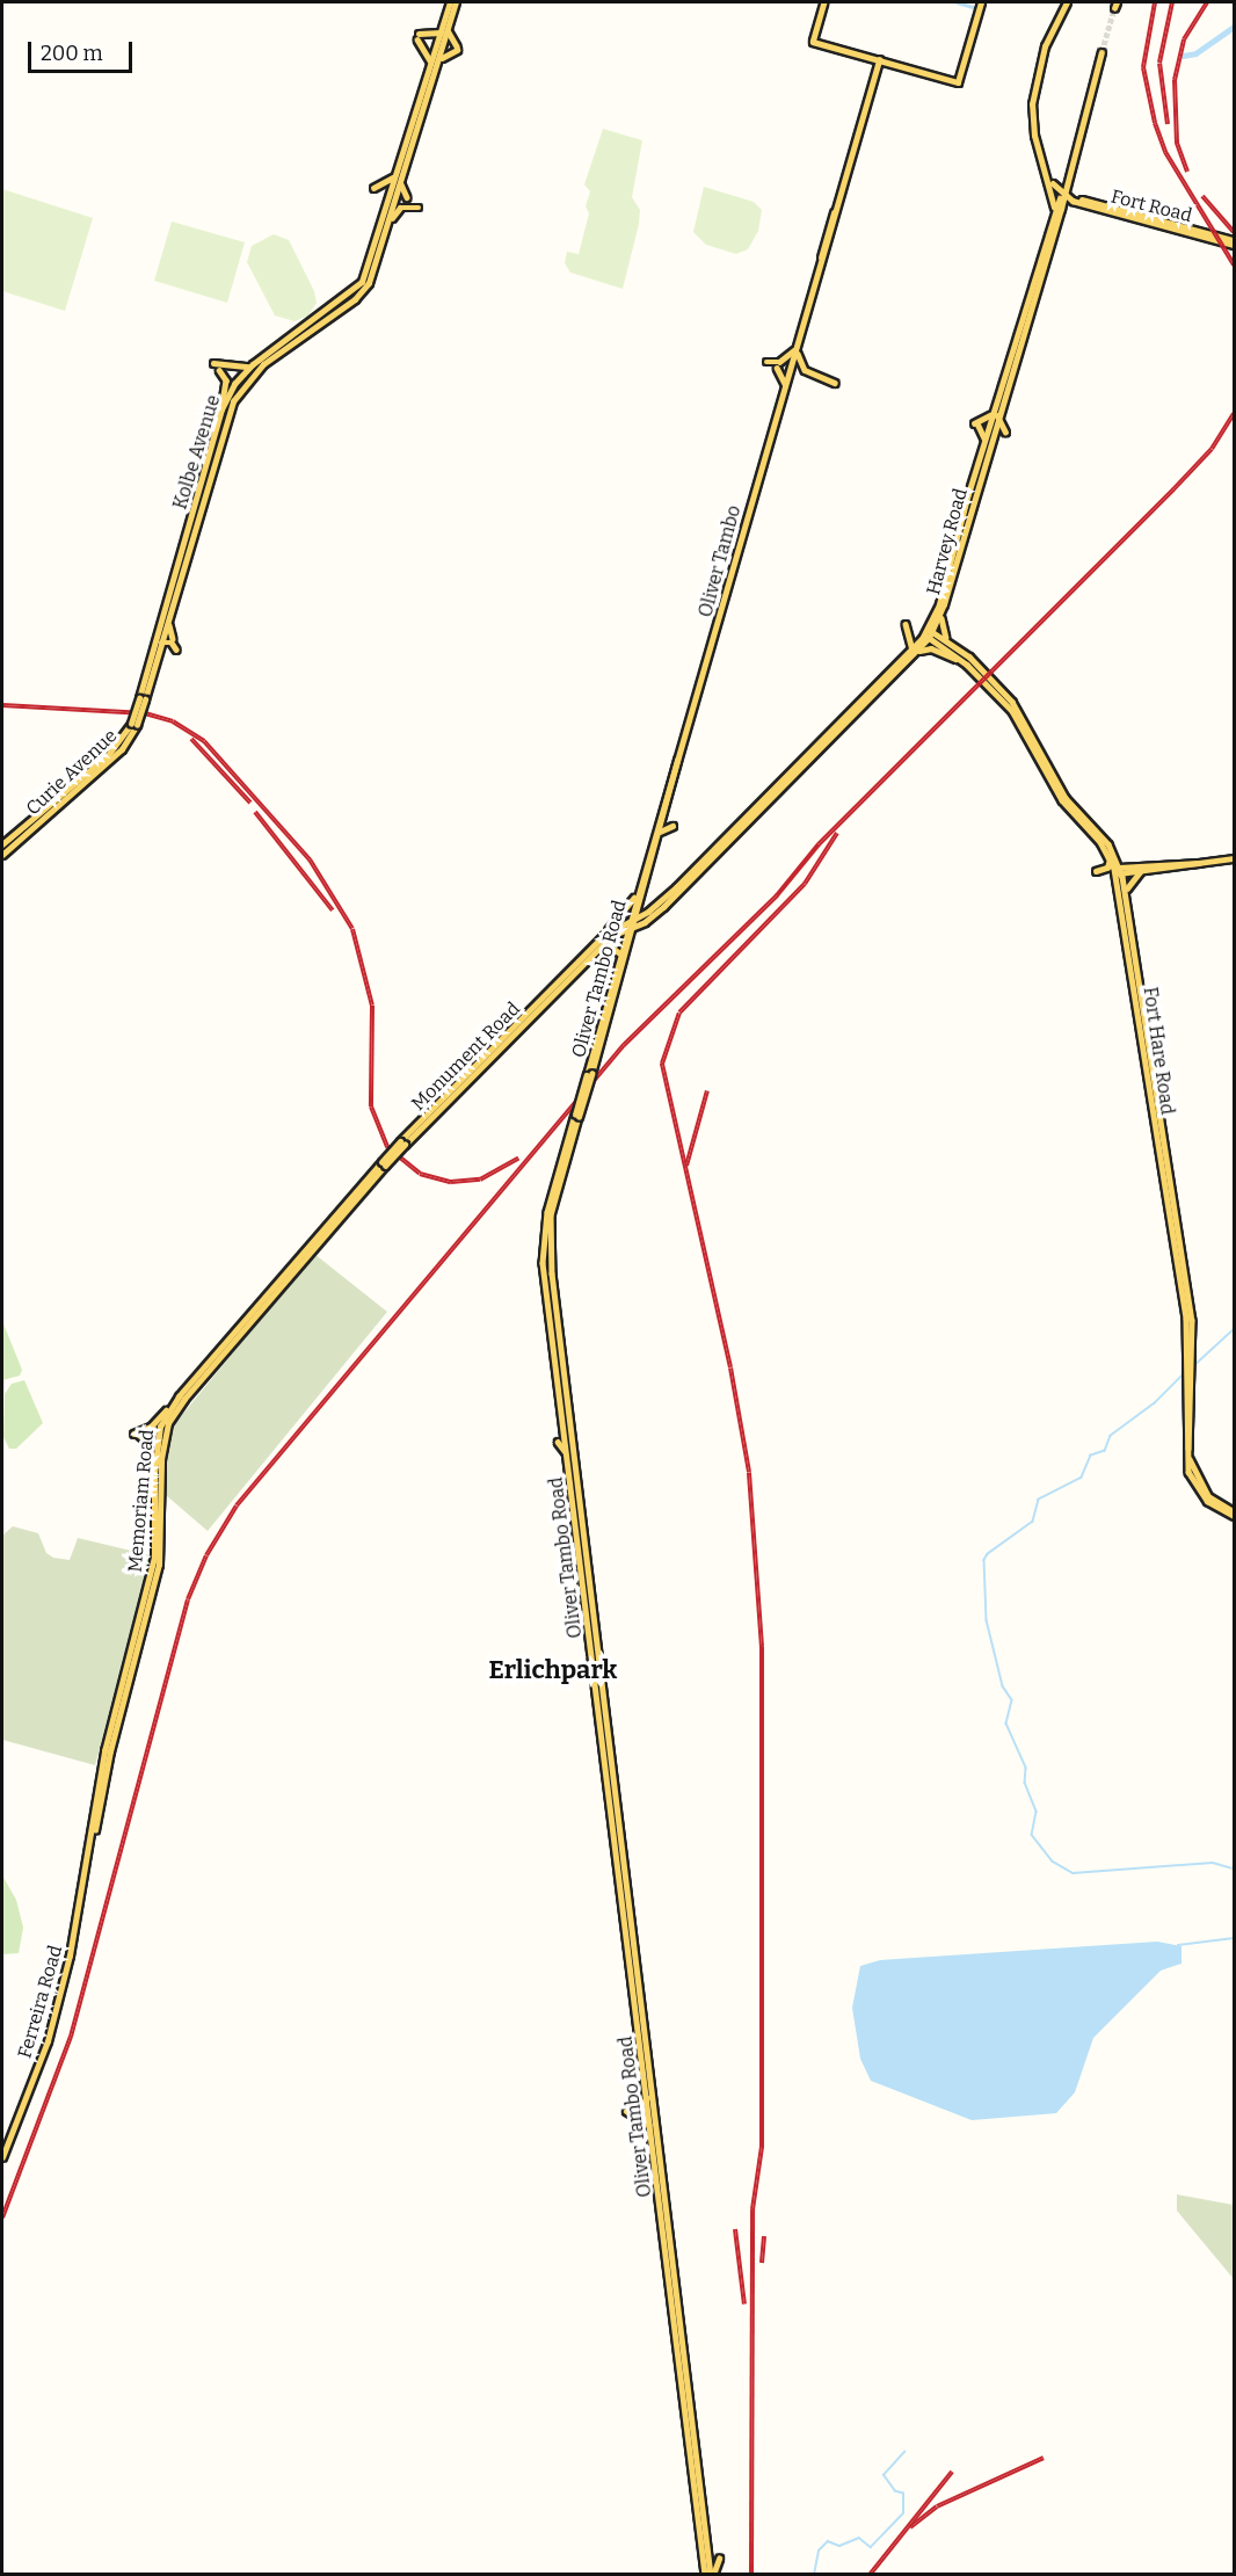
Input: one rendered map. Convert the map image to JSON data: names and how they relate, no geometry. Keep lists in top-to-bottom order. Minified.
{"streets":{"main road":["Fort Road","Kolbe Avenue","Harvey Road","Oliver Tambo","Curie Avenue","Oliver Tambo Road","Fort Hare Road","Monument Road","Memoriam Road","Ferreira Road"]},"crossings":[["Fort Road","Harvey Road"],["Kolbe Avenue","Curie Avenue"],["Harvey Road","Oliver Tambo Road"],["Harvey Road","Fort Hare Road"],["Harvey Road","Monument Road"],["Oliver Tambo","Oliver Tambo Road"],["Oliver Tambo Road","Monument Road"],["Monument Road","Memoriam Road"],["Memoriam Road","Ferreira Road"]],"districts":["Erlichpark"],"scale_bar":"200 m"}
